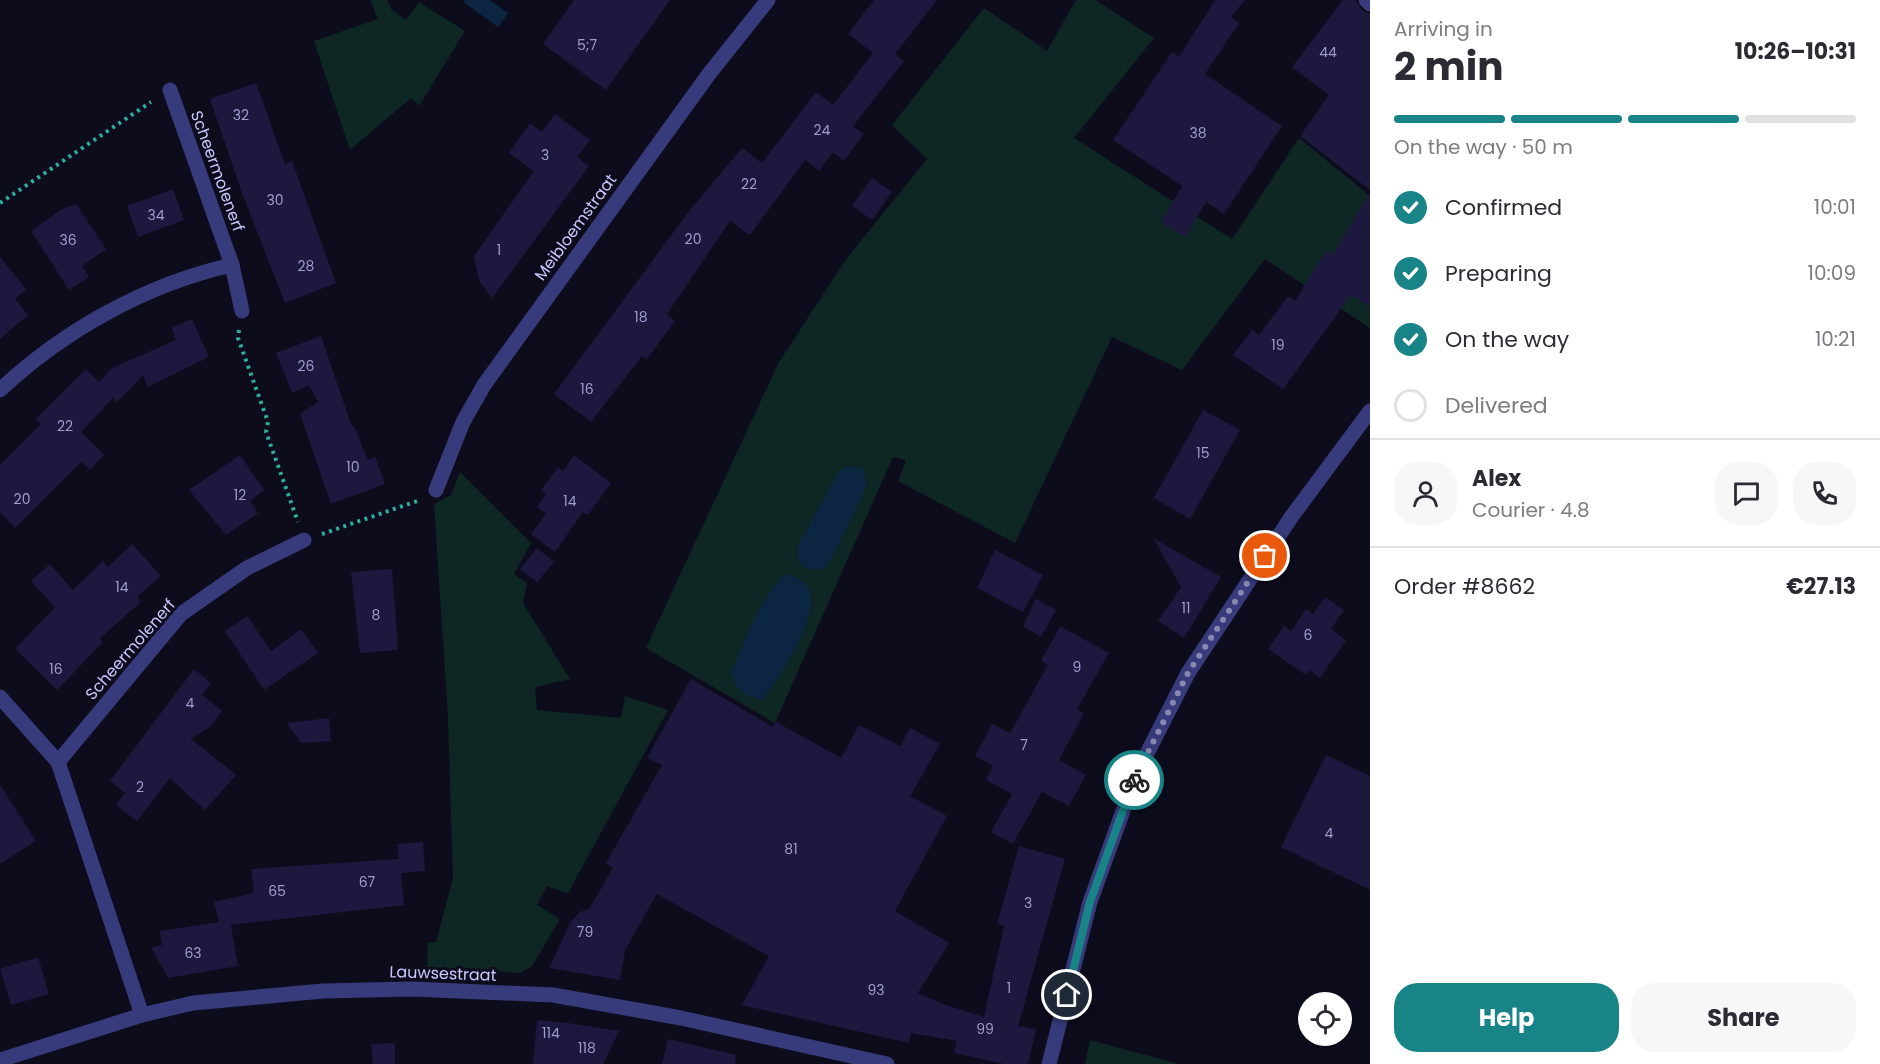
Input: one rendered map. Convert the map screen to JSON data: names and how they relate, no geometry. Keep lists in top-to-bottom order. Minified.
{"streets":{"street":["Scheermolenerf","Meibloemstraat","Lauwsestraat"]},"house_numbers":["5;7","44","32","24","38","3","22","30","34","20","36","1","28","18","19","26","16","22","15","10","12","20","14","14","11","8","6","9","16","4","7","2","4","81","67","65","3","79","63","1","93","99","114","118"],"page":{"heading":["2 min","Arriving in","10:26–10:31"],"panel":["Alex","Courier · 4.8","Order #8662","€27.13"],"bar":"On the way · 50 m","list":[["Confirmed","10:01"],["Preparing","10:09"],["On the way","10:21"],"Delivered"],"buttons":["Help","Share"]}}
